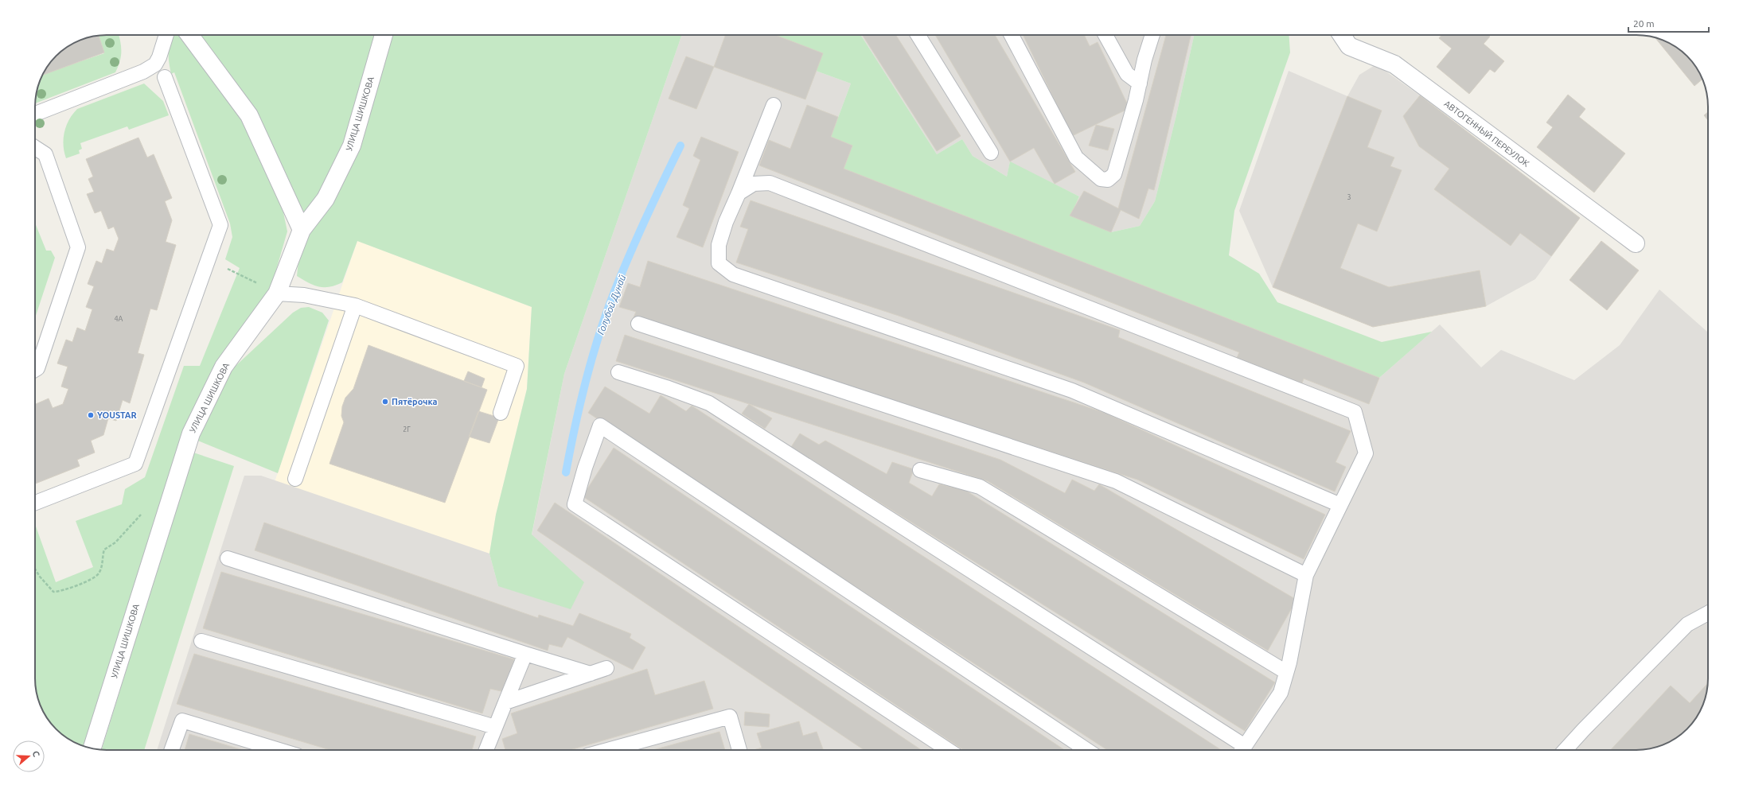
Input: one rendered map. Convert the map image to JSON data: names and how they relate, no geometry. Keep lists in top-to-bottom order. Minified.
{"streets":{"street":["УЛИЦА ШИШКОВА","АВТОГЕННЫЙ ПЕРЕУЛОК"]},"water":["Голубой Дунай"],"places":["Пятёрочка","YOUSTAR"],"house_numbers":["3","4А","2Г"],"scale_bar":"20 m","north":"right"}
